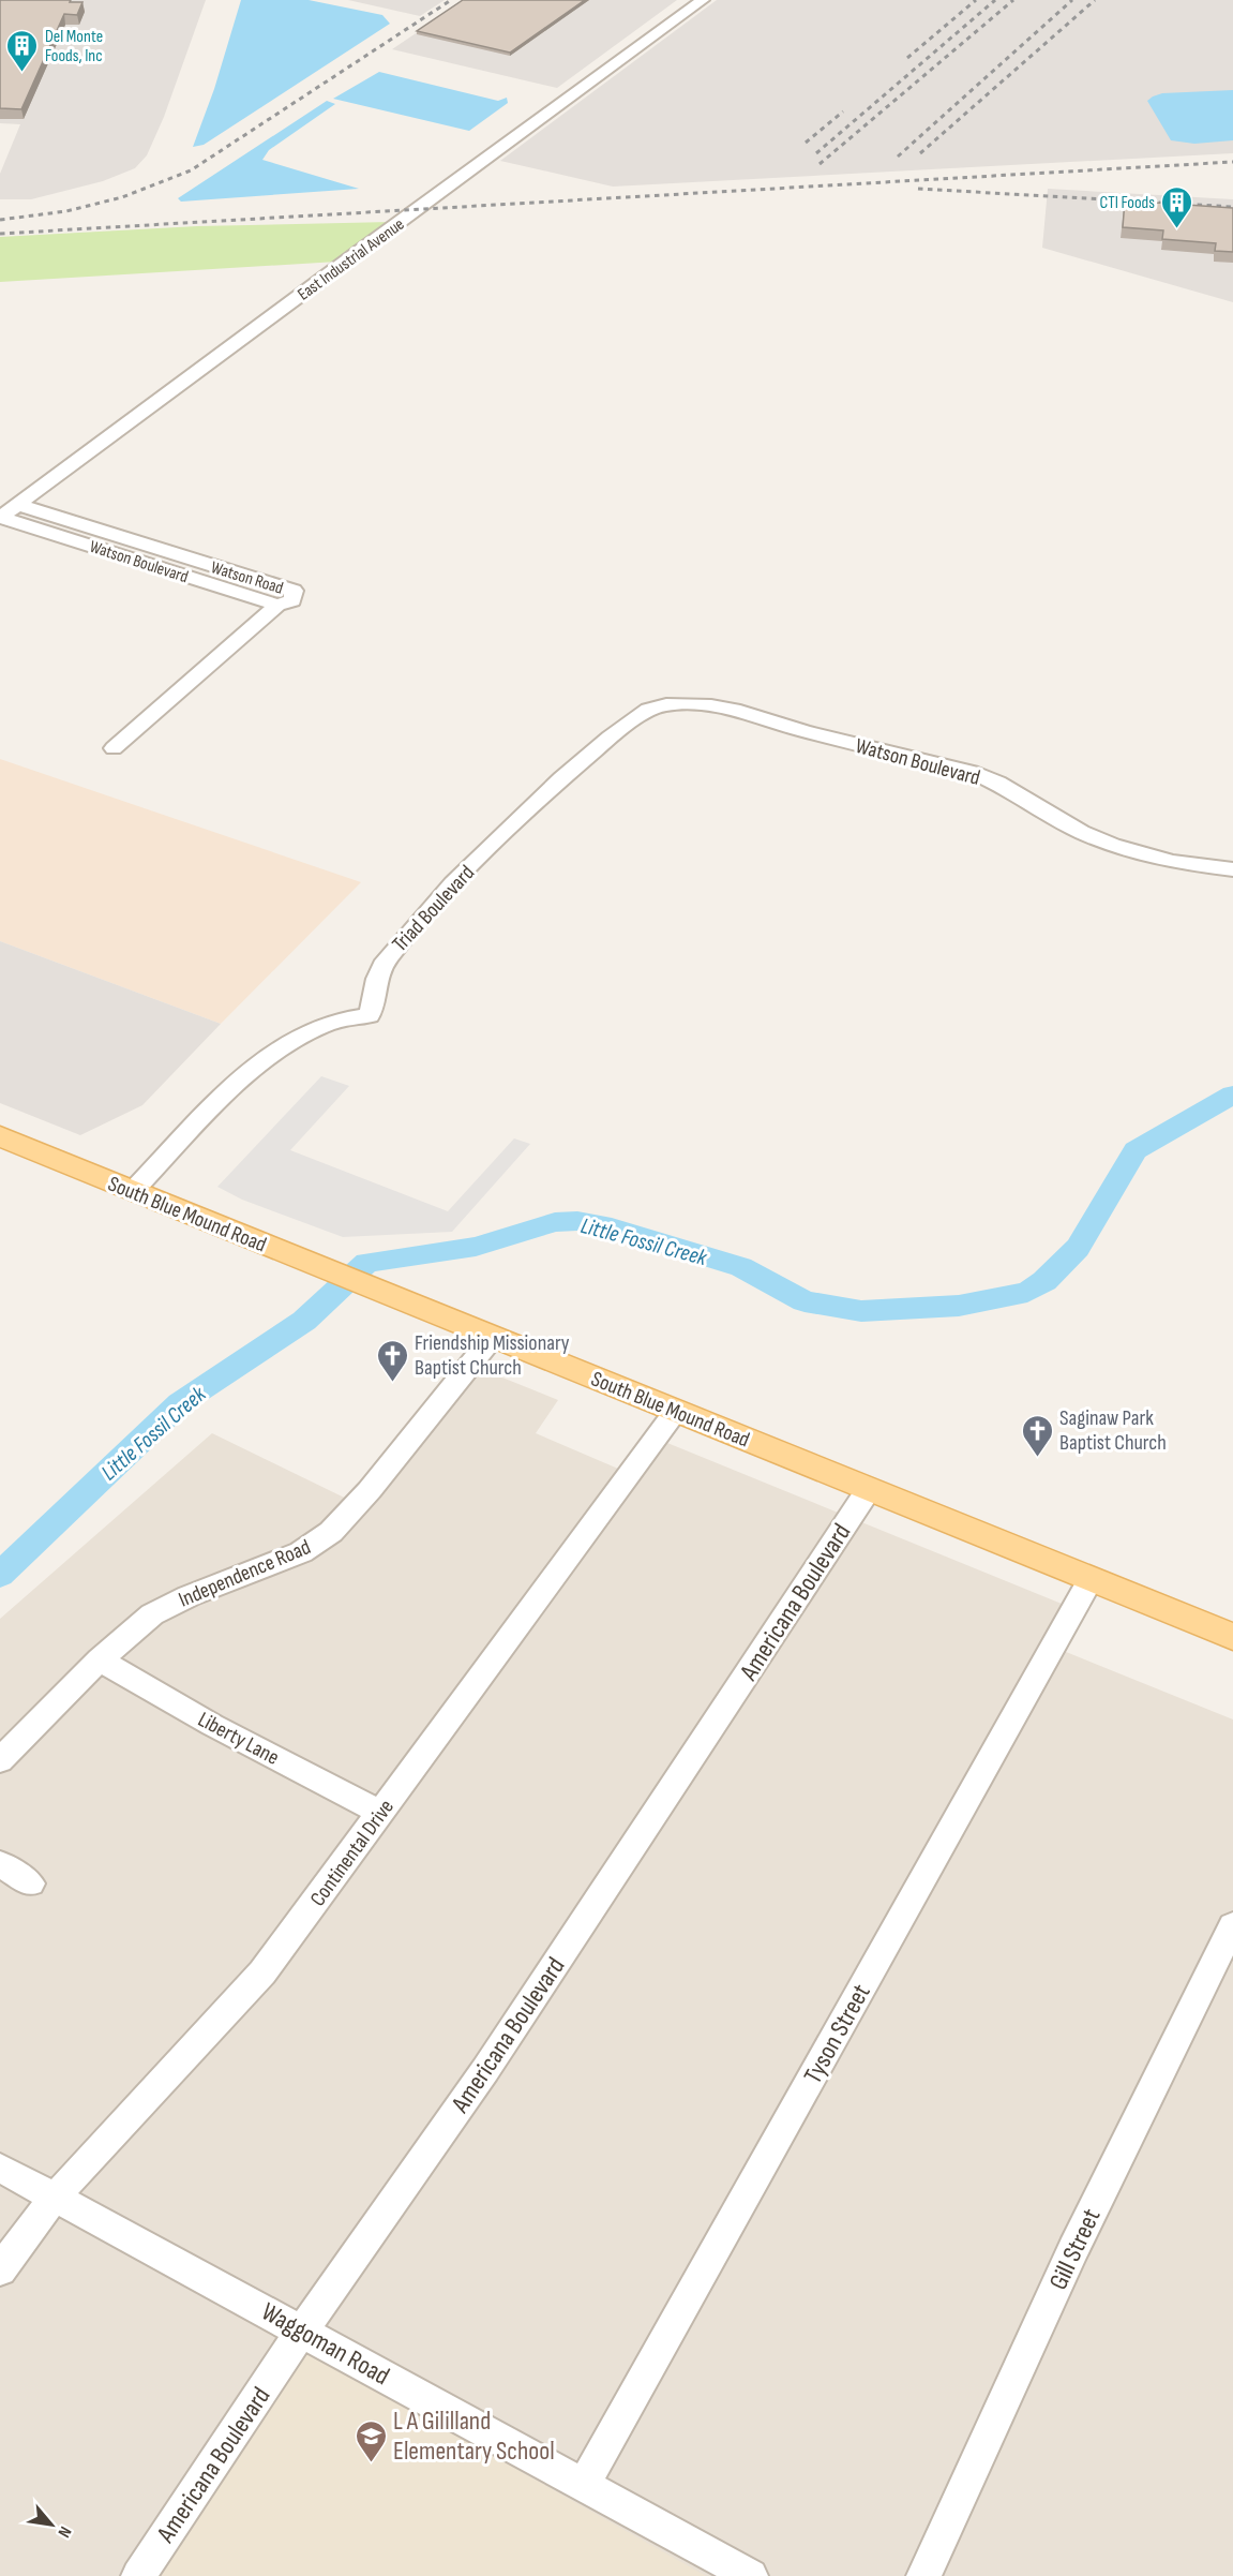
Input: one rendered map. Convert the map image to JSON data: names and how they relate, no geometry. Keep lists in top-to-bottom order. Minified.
{"streets":{"main road":["South Blue Mound Road"],"street":["East Industrial Avenue","Watson Boulevard","Watson Road","Triad Boulevard","Independence Road","Americana Boulevard","Liberty Lane","Continental Drive","Tyson Street","Gill Street","Waggoman Road"]},"crossings":[["East Industrial Avenue","Watson Boulevard"],["East Industrial Avenue","Watson Road"],["Watson Boulevard","Watson Road"],["Watson Boulevard","Triad Boulevard"],["Triad Boulevard","South Blue Mound Road"],["South Blue Mound Road","Independence Road"],["South Blue Mound Road","Americana Boulevard"],["South Blue Mound Road","Continental Drive"],["South Blue Mound Road","Tyson Street"],["Independence Road","Liberty Lane"],["Americana Boulevard","Waggoman Road"],["Liberty Lane","Continental Drive"],["Continental Drive","Waggoman Road"],["Tyson Street","Waggoman Road"]],"water":["Little Fossil Creek"],"places":{"building":["Del Monte Foods, Inc","CTI Foods"],"church":["Friendship Missionary Baptist Church","Saginaw Park Baptist Church"],"school or university":["L A Gililland Elementary School"]},"north":"bottom right"}
